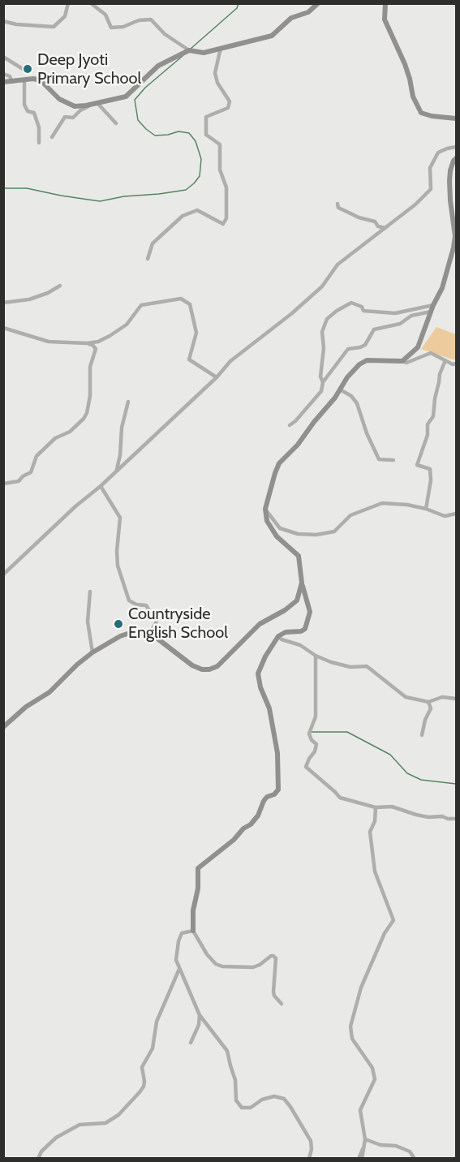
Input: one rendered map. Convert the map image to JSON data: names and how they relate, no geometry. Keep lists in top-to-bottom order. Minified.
{"places":["Deep Jyoti Primary School","Countryside English School"]}
